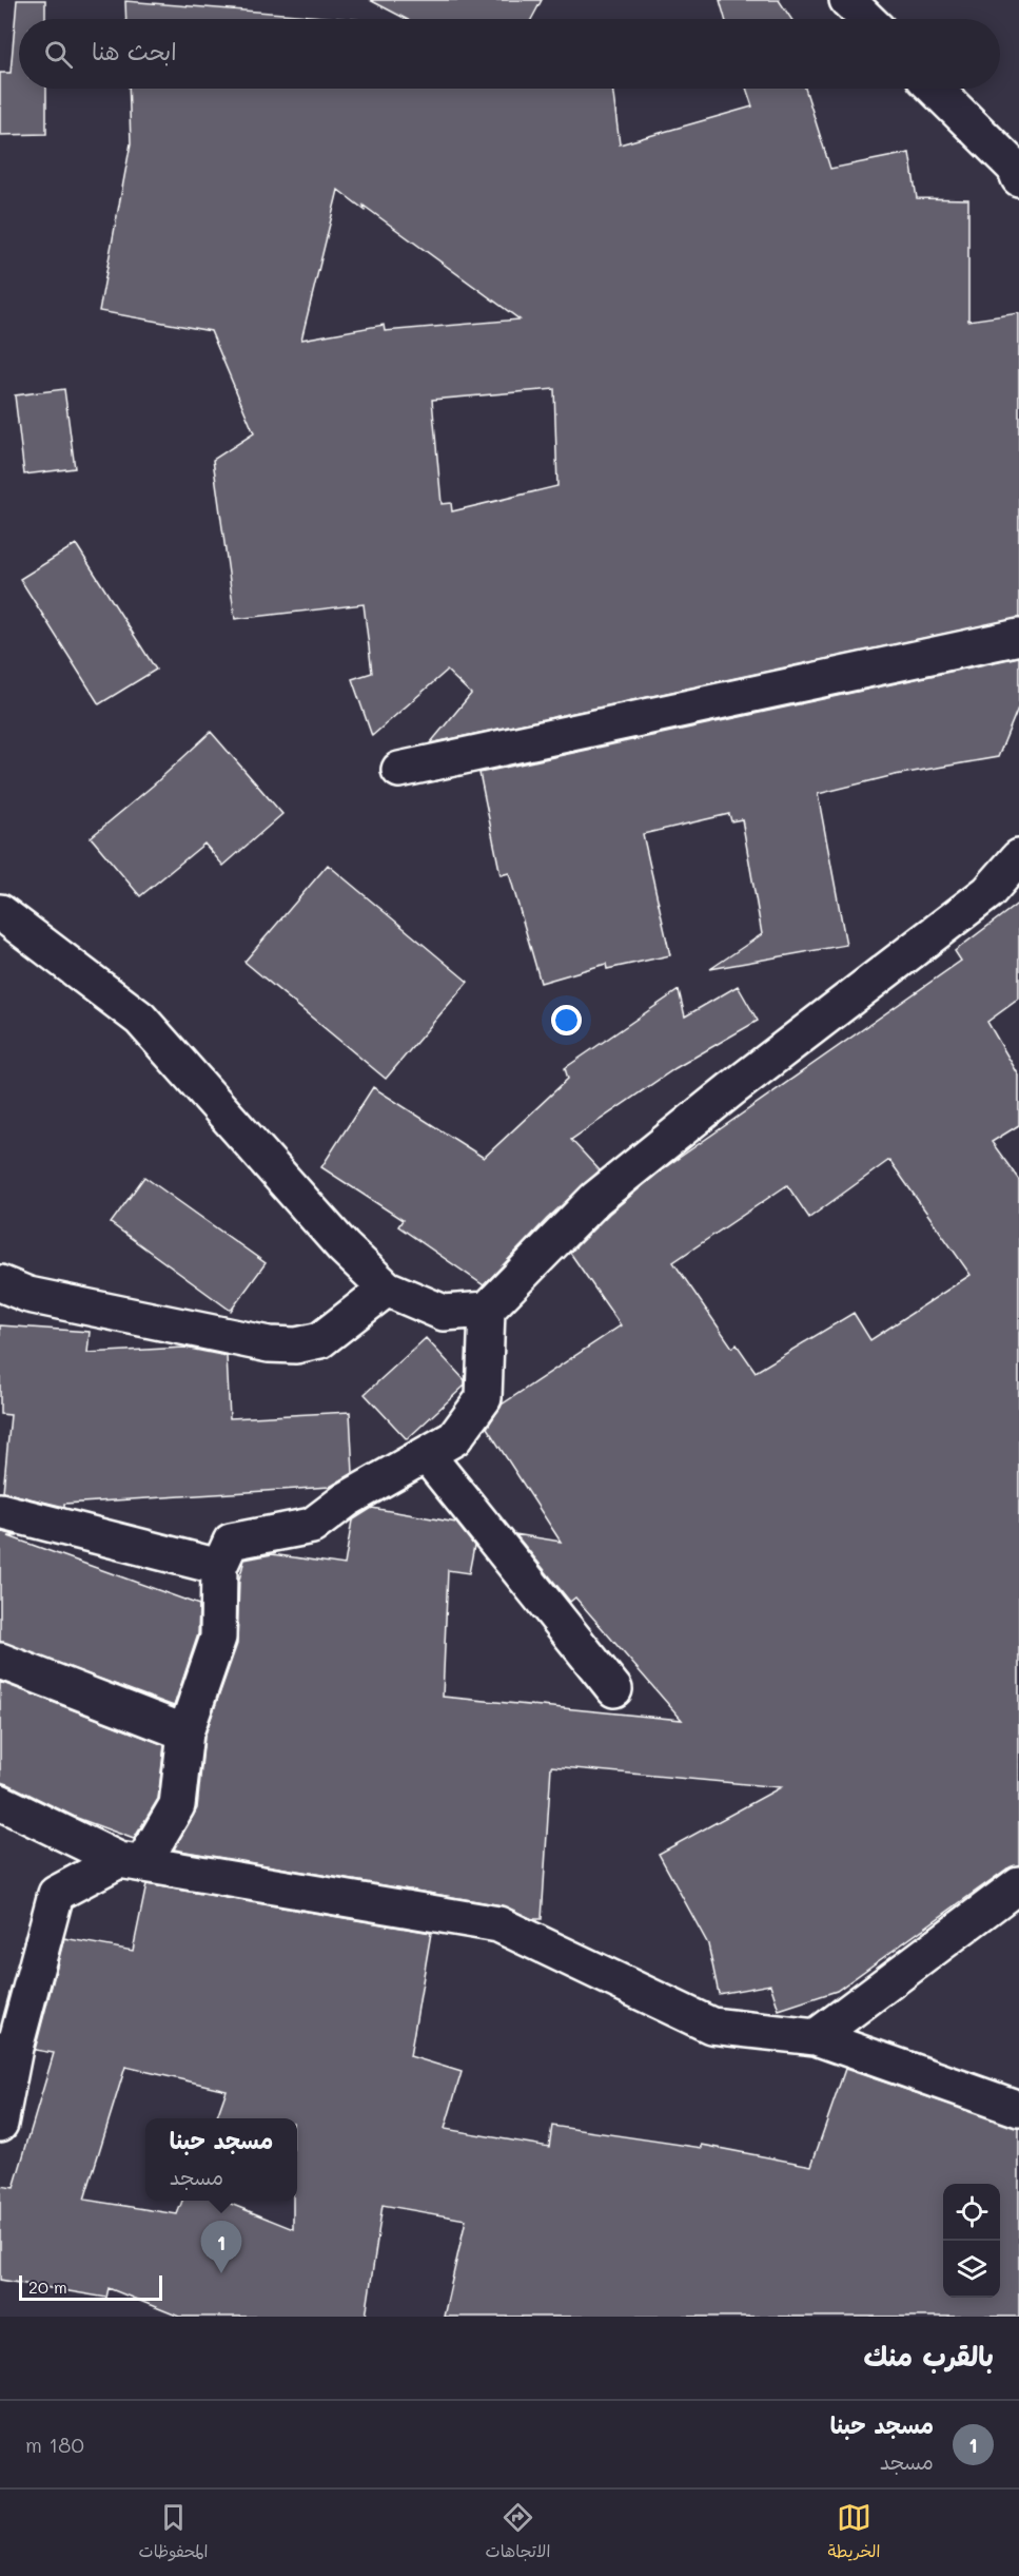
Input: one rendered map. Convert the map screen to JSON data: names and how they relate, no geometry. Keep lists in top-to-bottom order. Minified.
{"scale_bar":"20 m","page":{"search":"ابحث هنا","popup":["مسجد حبنا","مسجد"],"pins":"1","scale":"20 m","heading":"بالقرب منك","list":[{"mark":"1","name":"مسجد حبنا","note":"مسجد","value":"180 m"}],"nav":["الخريطة","الاتجاهات","المحفوظات"]}}
